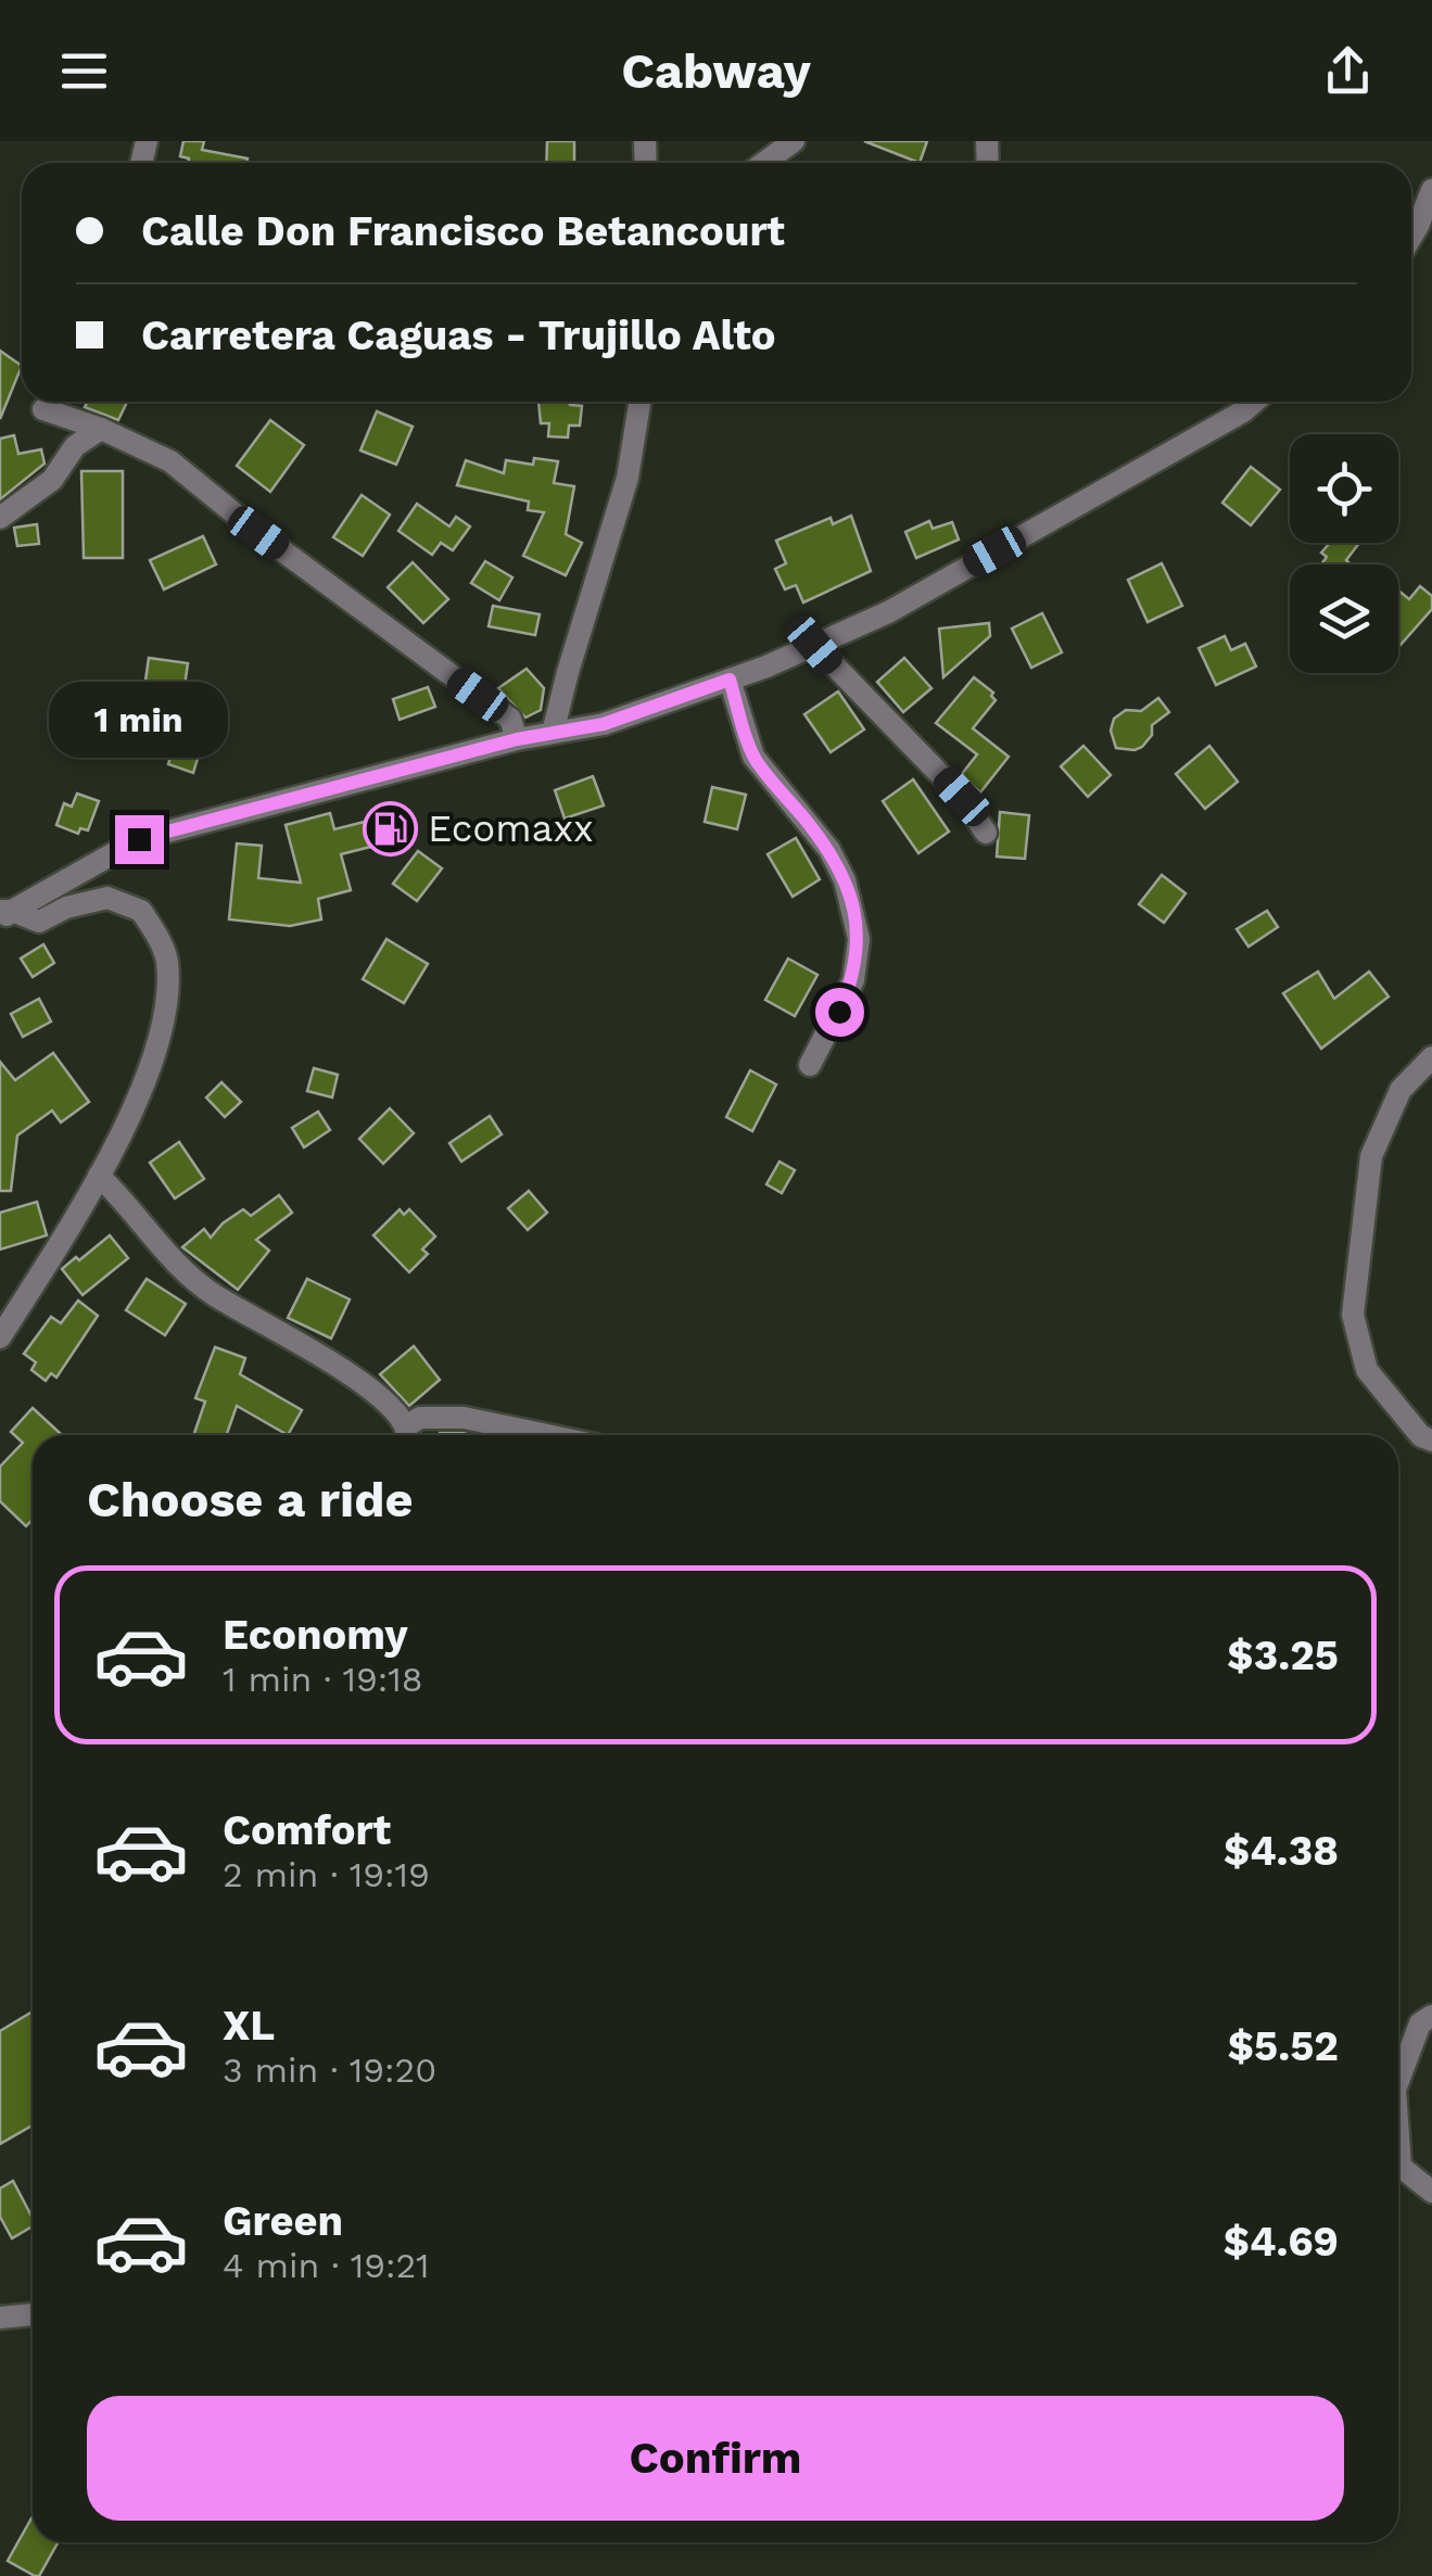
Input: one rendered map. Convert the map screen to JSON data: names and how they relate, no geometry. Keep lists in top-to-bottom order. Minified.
{"places":{"fuel station":["Ecomaxx"]},"page":{"header":"Cabway","banner":["Calle Don Francisco Betancourt","Carretera Caguas - Trujillo Alto"],"bubble":"1 min","heading":"Choose a ride","list":[{"name":"Economy","note":"1 min · 19:18","value":"$3.25"},{"name":"Comfort","note":"2 min · 19:19","value":"$4.38"},{"name":"XL","note":"3 min · 19:20","value":"$5.52"},{"name":"Green","note":"4 min · 19:21","value":"$4.69"}],"buttons":"Confirm"}}
